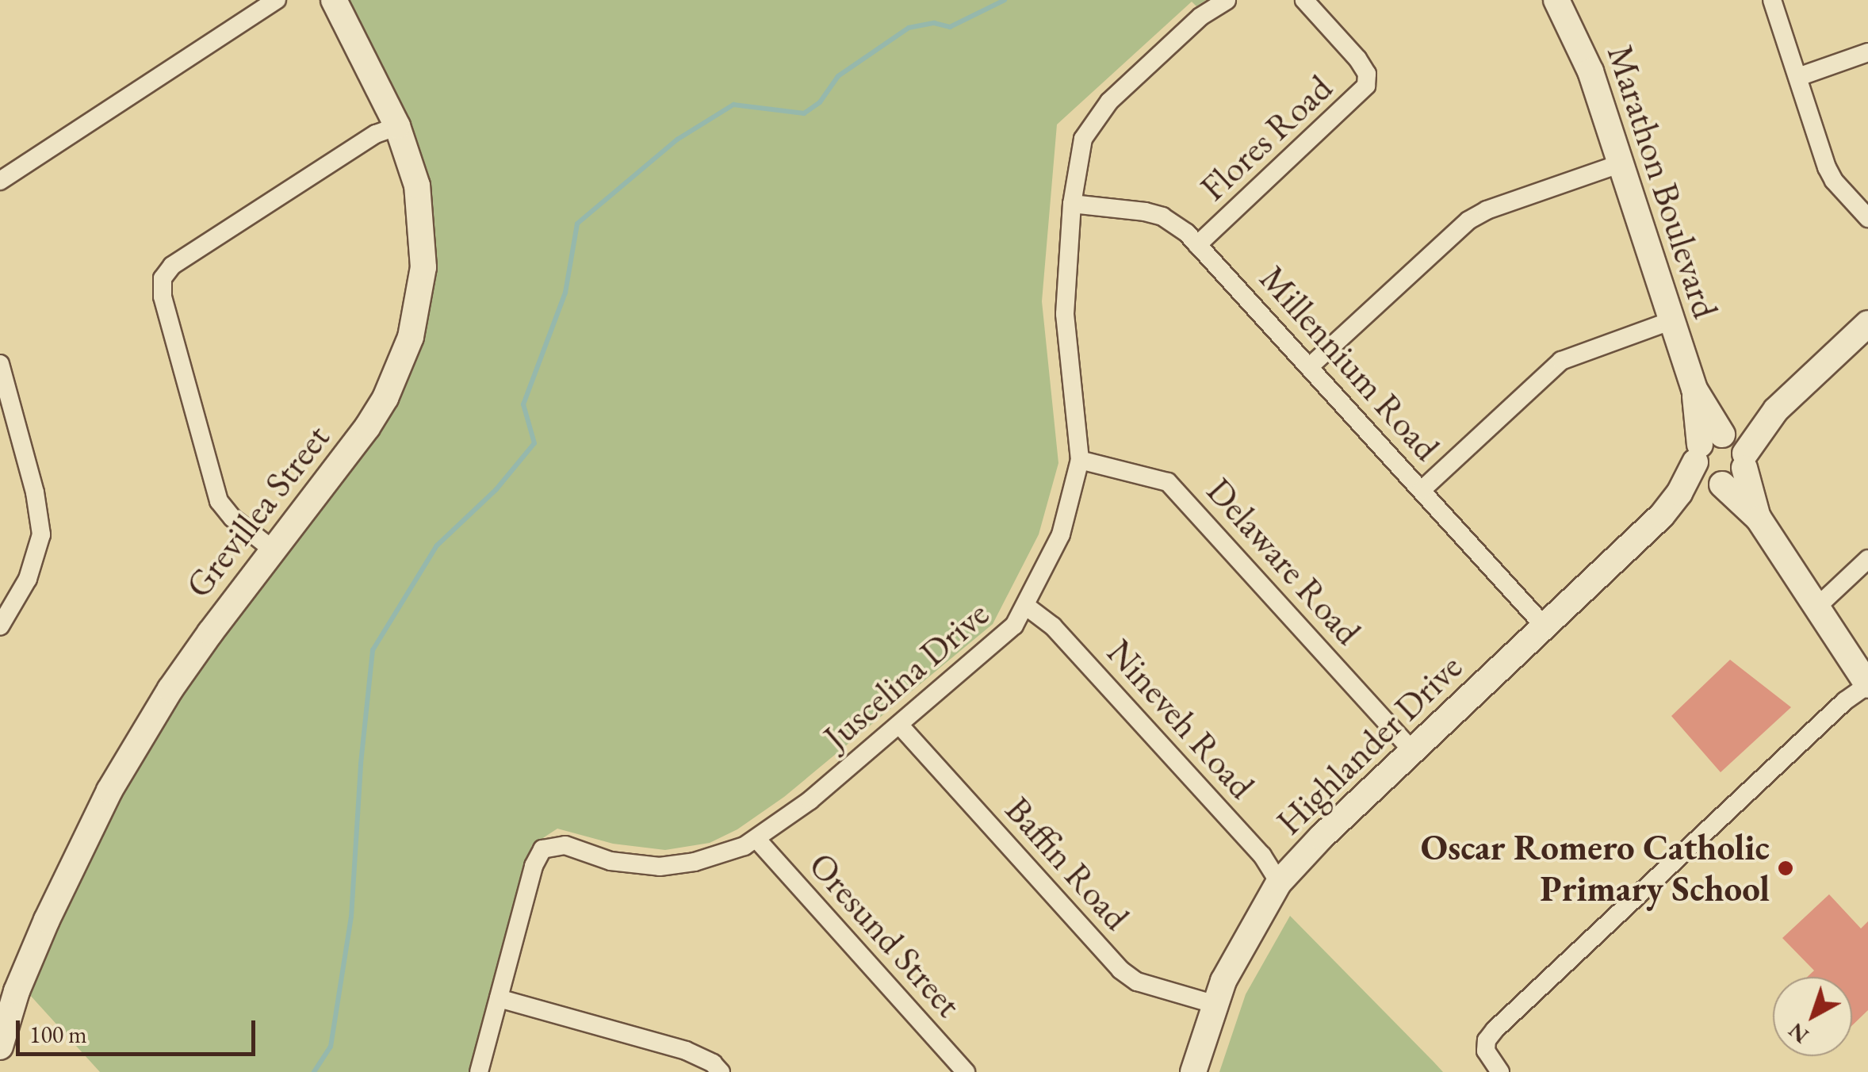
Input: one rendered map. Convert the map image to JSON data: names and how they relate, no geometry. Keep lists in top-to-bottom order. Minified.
{"streets":{"street":["Flores Road","Marathon Boulevard","Millennium Road","Grevillea Street","Delaware Road","Juscelina Drive","Nineveh Road","Highlander Drive","Baffin Road","Oresund Street"]},"crossings":[["Flores Road","Millennium Road"],["Marathon Boulevard","Highlander Drive"],["Millennium Road","Juscelina Drive"],["Millennium Road","Highlander Drive"],["Delaware Road","Juscelina Drive"],["Delaware Road","Highlander Drive"],["Juscelina Drive","Nineveh Road"],["Juscelina Drive","Baffin Road"],["Juscelina Drive","Oresund Street"],["Nineveh Road","Highlander Drive"],["Highlander Drive","Baffin Road"]],"places":["Oscar Romero Catholic Primary School"],"scale_bar":"100 m","north":"bottom left"}
